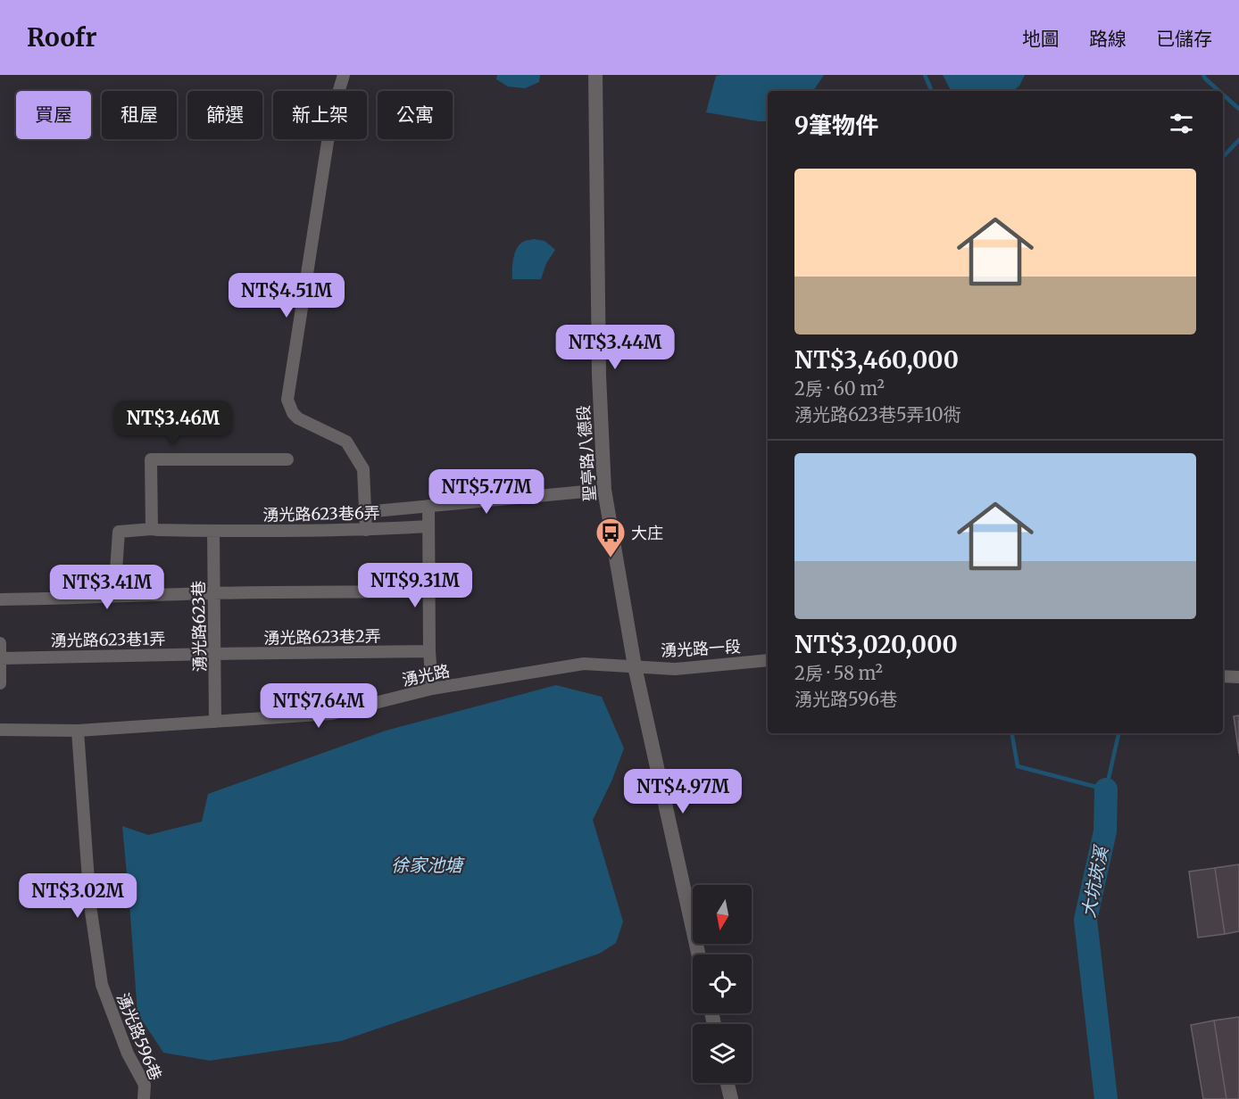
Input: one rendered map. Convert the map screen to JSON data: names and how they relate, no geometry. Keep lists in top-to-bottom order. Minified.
{"streets":{"street":["聖亭路八德段","湧光路623巷6弄","湧光路623巷","湧光路623巷2弄","湧光路623巷1弄","湧光路一段","湧光路","湧光路596巷"]},"crossings":[["聖亭路八德段","湧光路一段"],["聖亭路八德段","湧光路"],["湧光路623巷6弄","湧光路623巷"],["湧光路623巷","湧光路623巷2弄"],["湧光路623巷","湧光路623巷1弄"],["湧光路623巷","湧光路"],["湧光路623巷2弄","湧光路623巷1弄"],["湧光路一段","湧光路"],["湧光路","湧光路596巷"]],"water":["徐家池塘","大坑崁溪"],"places":{"bus stop":["大庄"]},"north":"bottom","page":{"header":"Roofr","nav":["地圖","路線","已儲存"],"chip":["買屋","租屋","篩選","新上架","公寓"],"heading":"9筆物件","list":[{"name":"NT$3,460,000","note":"2房 · 60 m² · 湧光路623巷5弄10衖"},{"name":"NT$3,020,000","note":"2房 · 58 m² · 湧光路596巷"}],"price":["NT$4.51M","NT$3.44M","NT$3.46M","NT$5.77M","NT$9.31M","NT$3.41M","NT$7.64M","NT$4.97M","NT$3.02M"]}}
